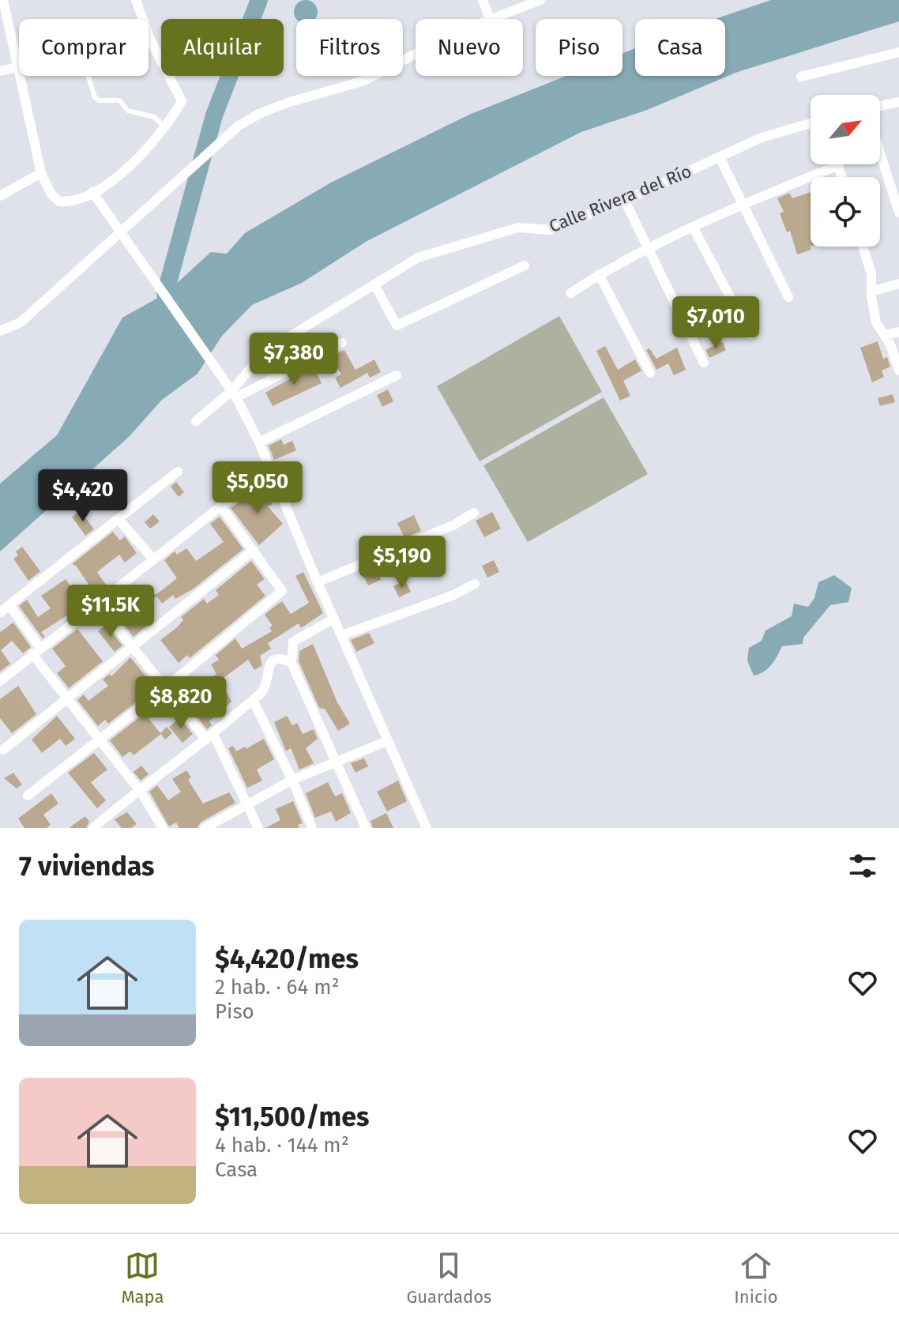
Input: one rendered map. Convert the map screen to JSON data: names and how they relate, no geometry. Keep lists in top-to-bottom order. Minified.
{"streets":{"street":["Calle Rivera del Río"]},"north":"top right","page":{"chip":["Comprar","Alquilar","Filtros","Nuevo","Piso","Casa"],"price":["$7,010","$7,380","$5,050","$4,420","$5,190","$11.5K","$8,820"],"heading":"7 viviendas","list":[{"name":"$4,420/mes","note":"2 hab. · 64 m² · Piso"},{"name":"$11,500/mes","note":"4 hab. · 144 m² · Casa"}],"tabs":["Mapa","Guardados","Inicio"]}}
